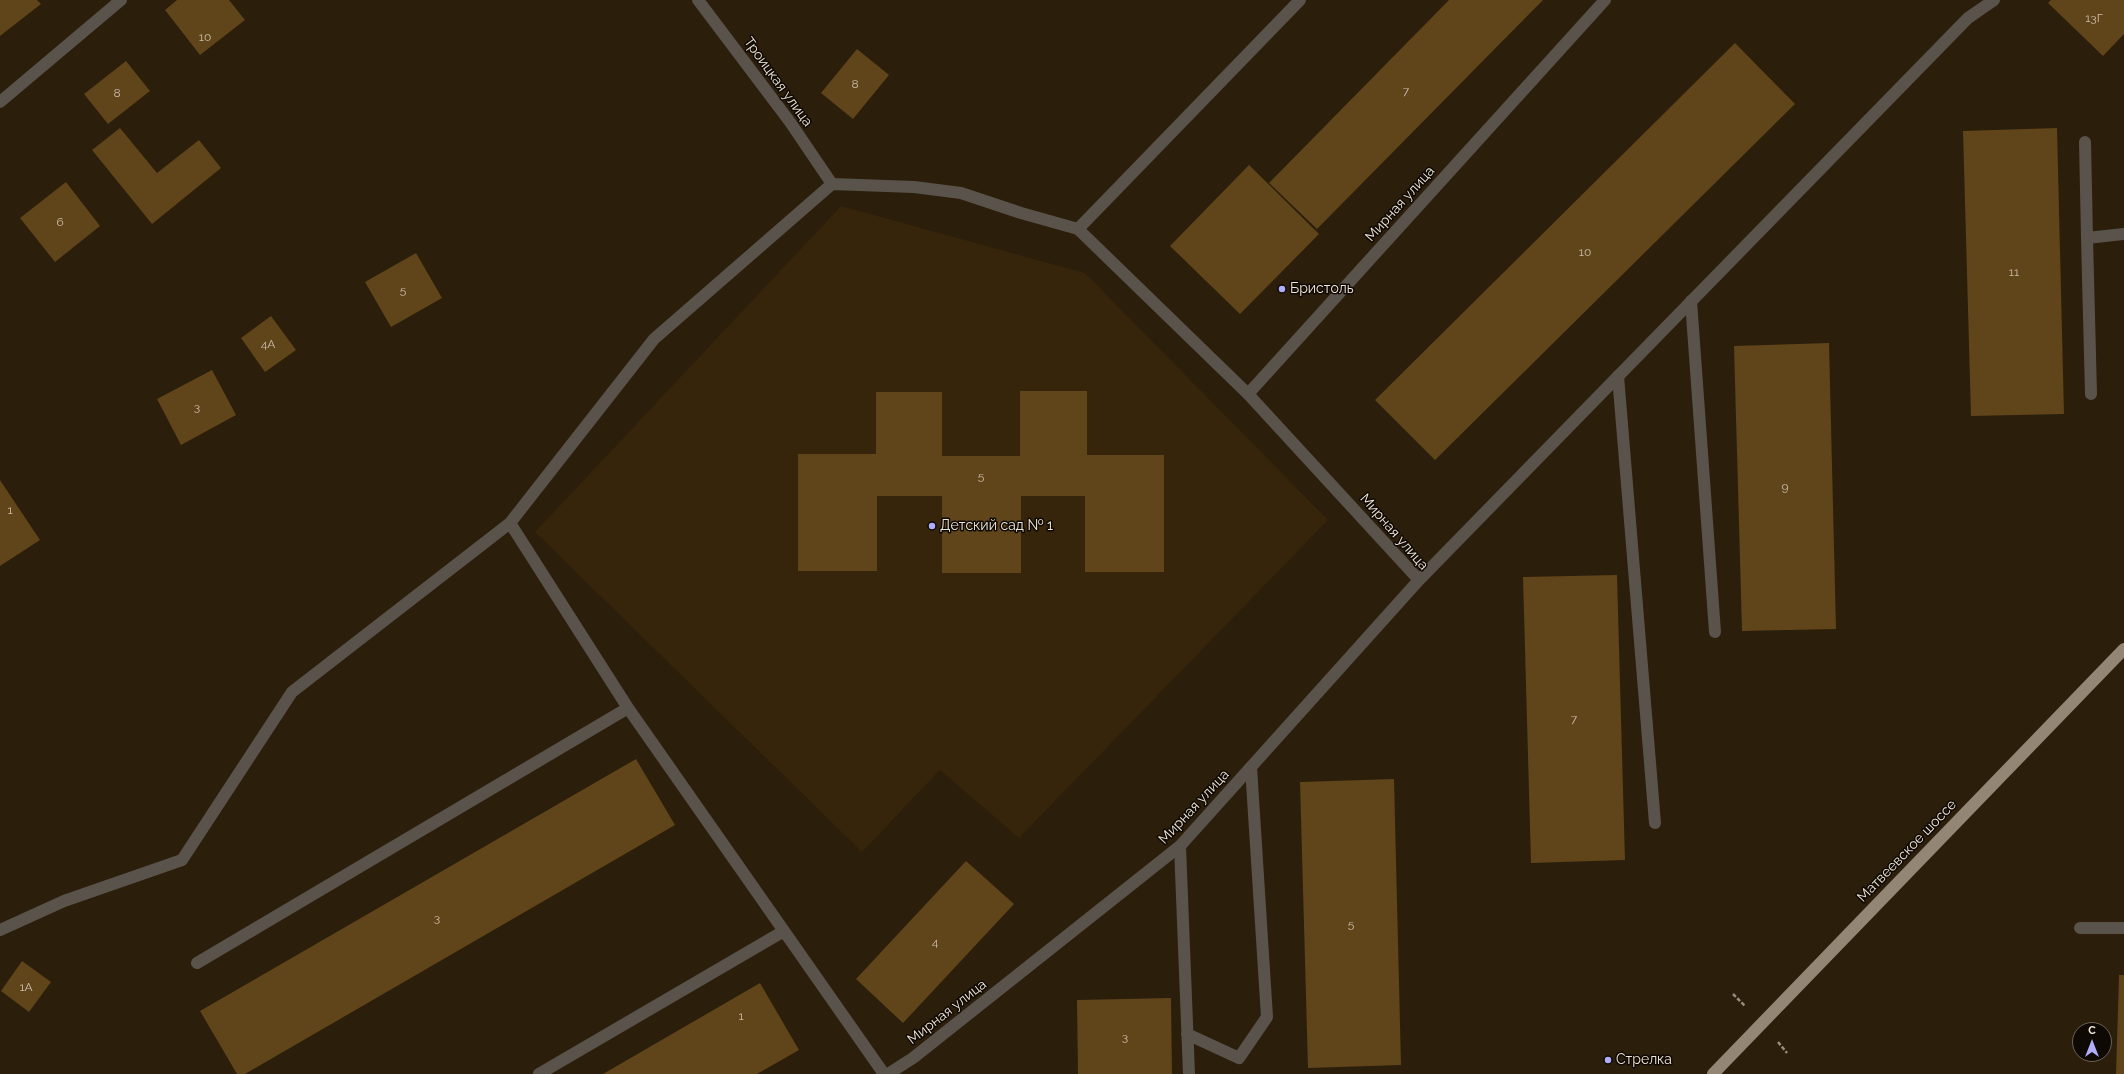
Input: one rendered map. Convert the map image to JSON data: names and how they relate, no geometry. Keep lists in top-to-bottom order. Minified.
{"streets":{"main road":["Матвеевское шоссе"],"street":["Троицкая улица","Мирная улица"]},"places":["Бристоль","Детский сад № 1","Стрелка"],"house_numbers":["13Г","10","8","7","8","6","10","11","5","4А","3","5","9","1","7","3","5","4","1А","1","3"],"north":"top"}
